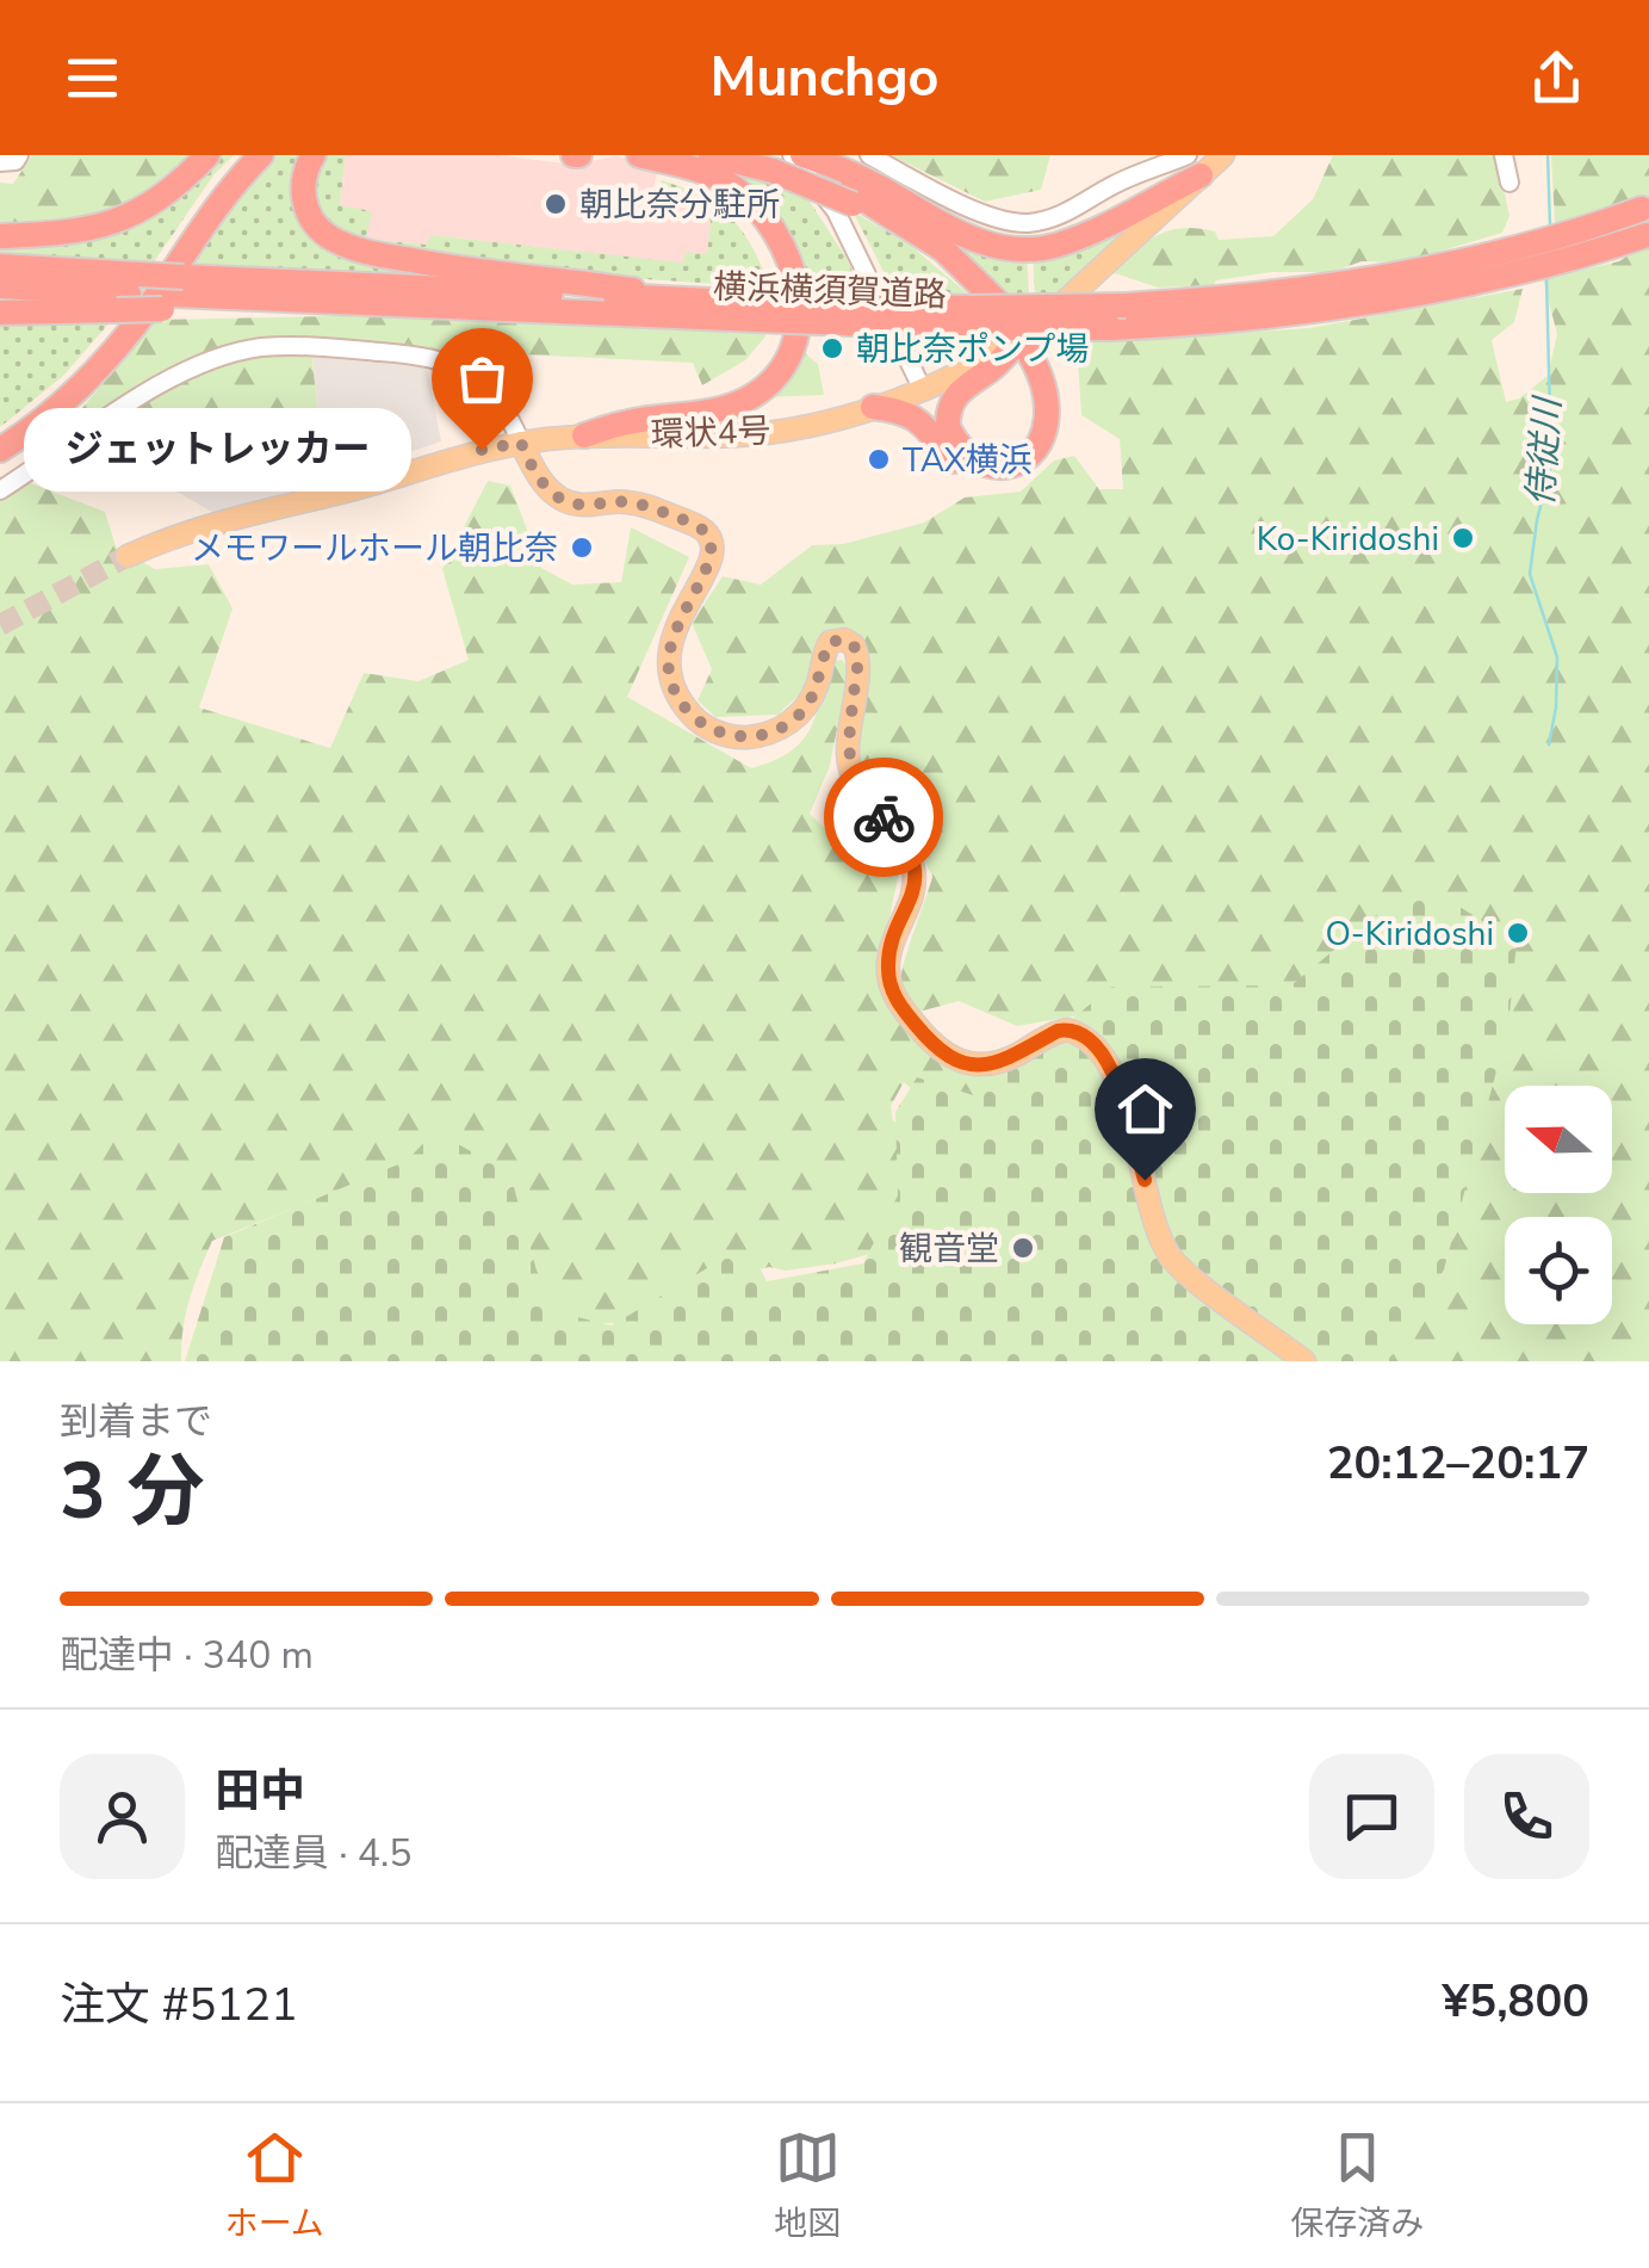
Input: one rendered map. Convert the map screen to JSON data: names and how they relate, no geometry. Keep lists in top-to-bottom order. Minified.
{"streets":{"highway":["横浜横須賀道路"],"main road":["環状4号"]},"water":["侍従川"],"places":["朝比奈分駐所","朝比奈ポンプ場","ジェットレッカー","TAX横浜","Ko-Kiridoshi","メモワールホール朝比奈","O-Kiridoshi","観音堂"],"north":"left","page":{"header":"Munchgo","bubble":"ジェットレッカー","heading":["3 分","到着まで","20:12–20:17"],"panel":["田中","配達員 · 4.5","注文 #5121","¥5,800"],"bar":"配達中 · 340 m","tabs":["ホーム","地図","保存済み"]}}
